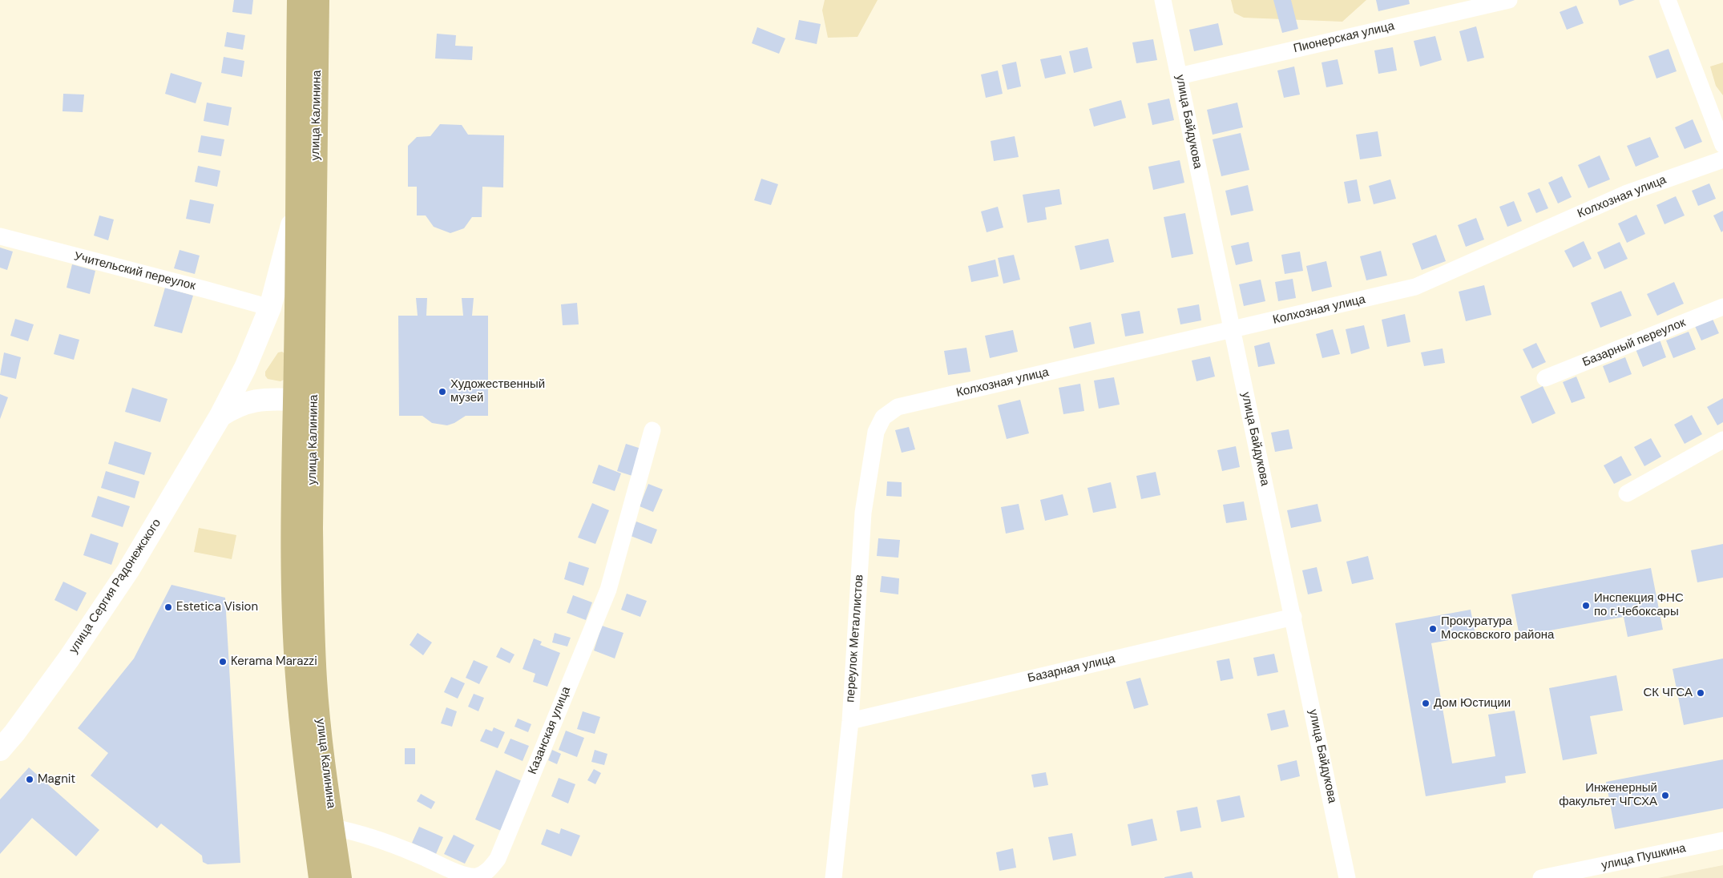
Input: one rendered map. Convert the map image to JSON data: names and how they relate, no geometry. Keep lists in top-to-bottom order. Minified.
{"streets":{"main road":["улица Калинина"],"street":["Пионерская улица","улица Байдукова","Колхозная улица","Учительский переулок","Базарный переулок","улица Сергия Радонежского","переулок Металлистов","Базарная улица","Казанская улица","улица Пушкина"]},"crossings":[["Пионерская улица","улица Байдукова"],["улица Калинина","улица Сергия Радонежского"],["улица Калинина","Казанская улица"],["улица Байдукова","Колхозная улица"],["улица Байдукова","Базарная улица"],["Колхозная улица","переулок Металлистов"],["Учительский переулок","улица Сергия Радонежского"],["переулок Металлистов","Базарная улица"]],"places":["Художественный музей","Инспекция ФНС по г.Чебоксары","Estetica Vision","Прокуратура Московского района","Kerama Marazzi","СК ЧГСА","Дом Юстиции","Magnit","Инженерный факультет ЧГСХА"]}
